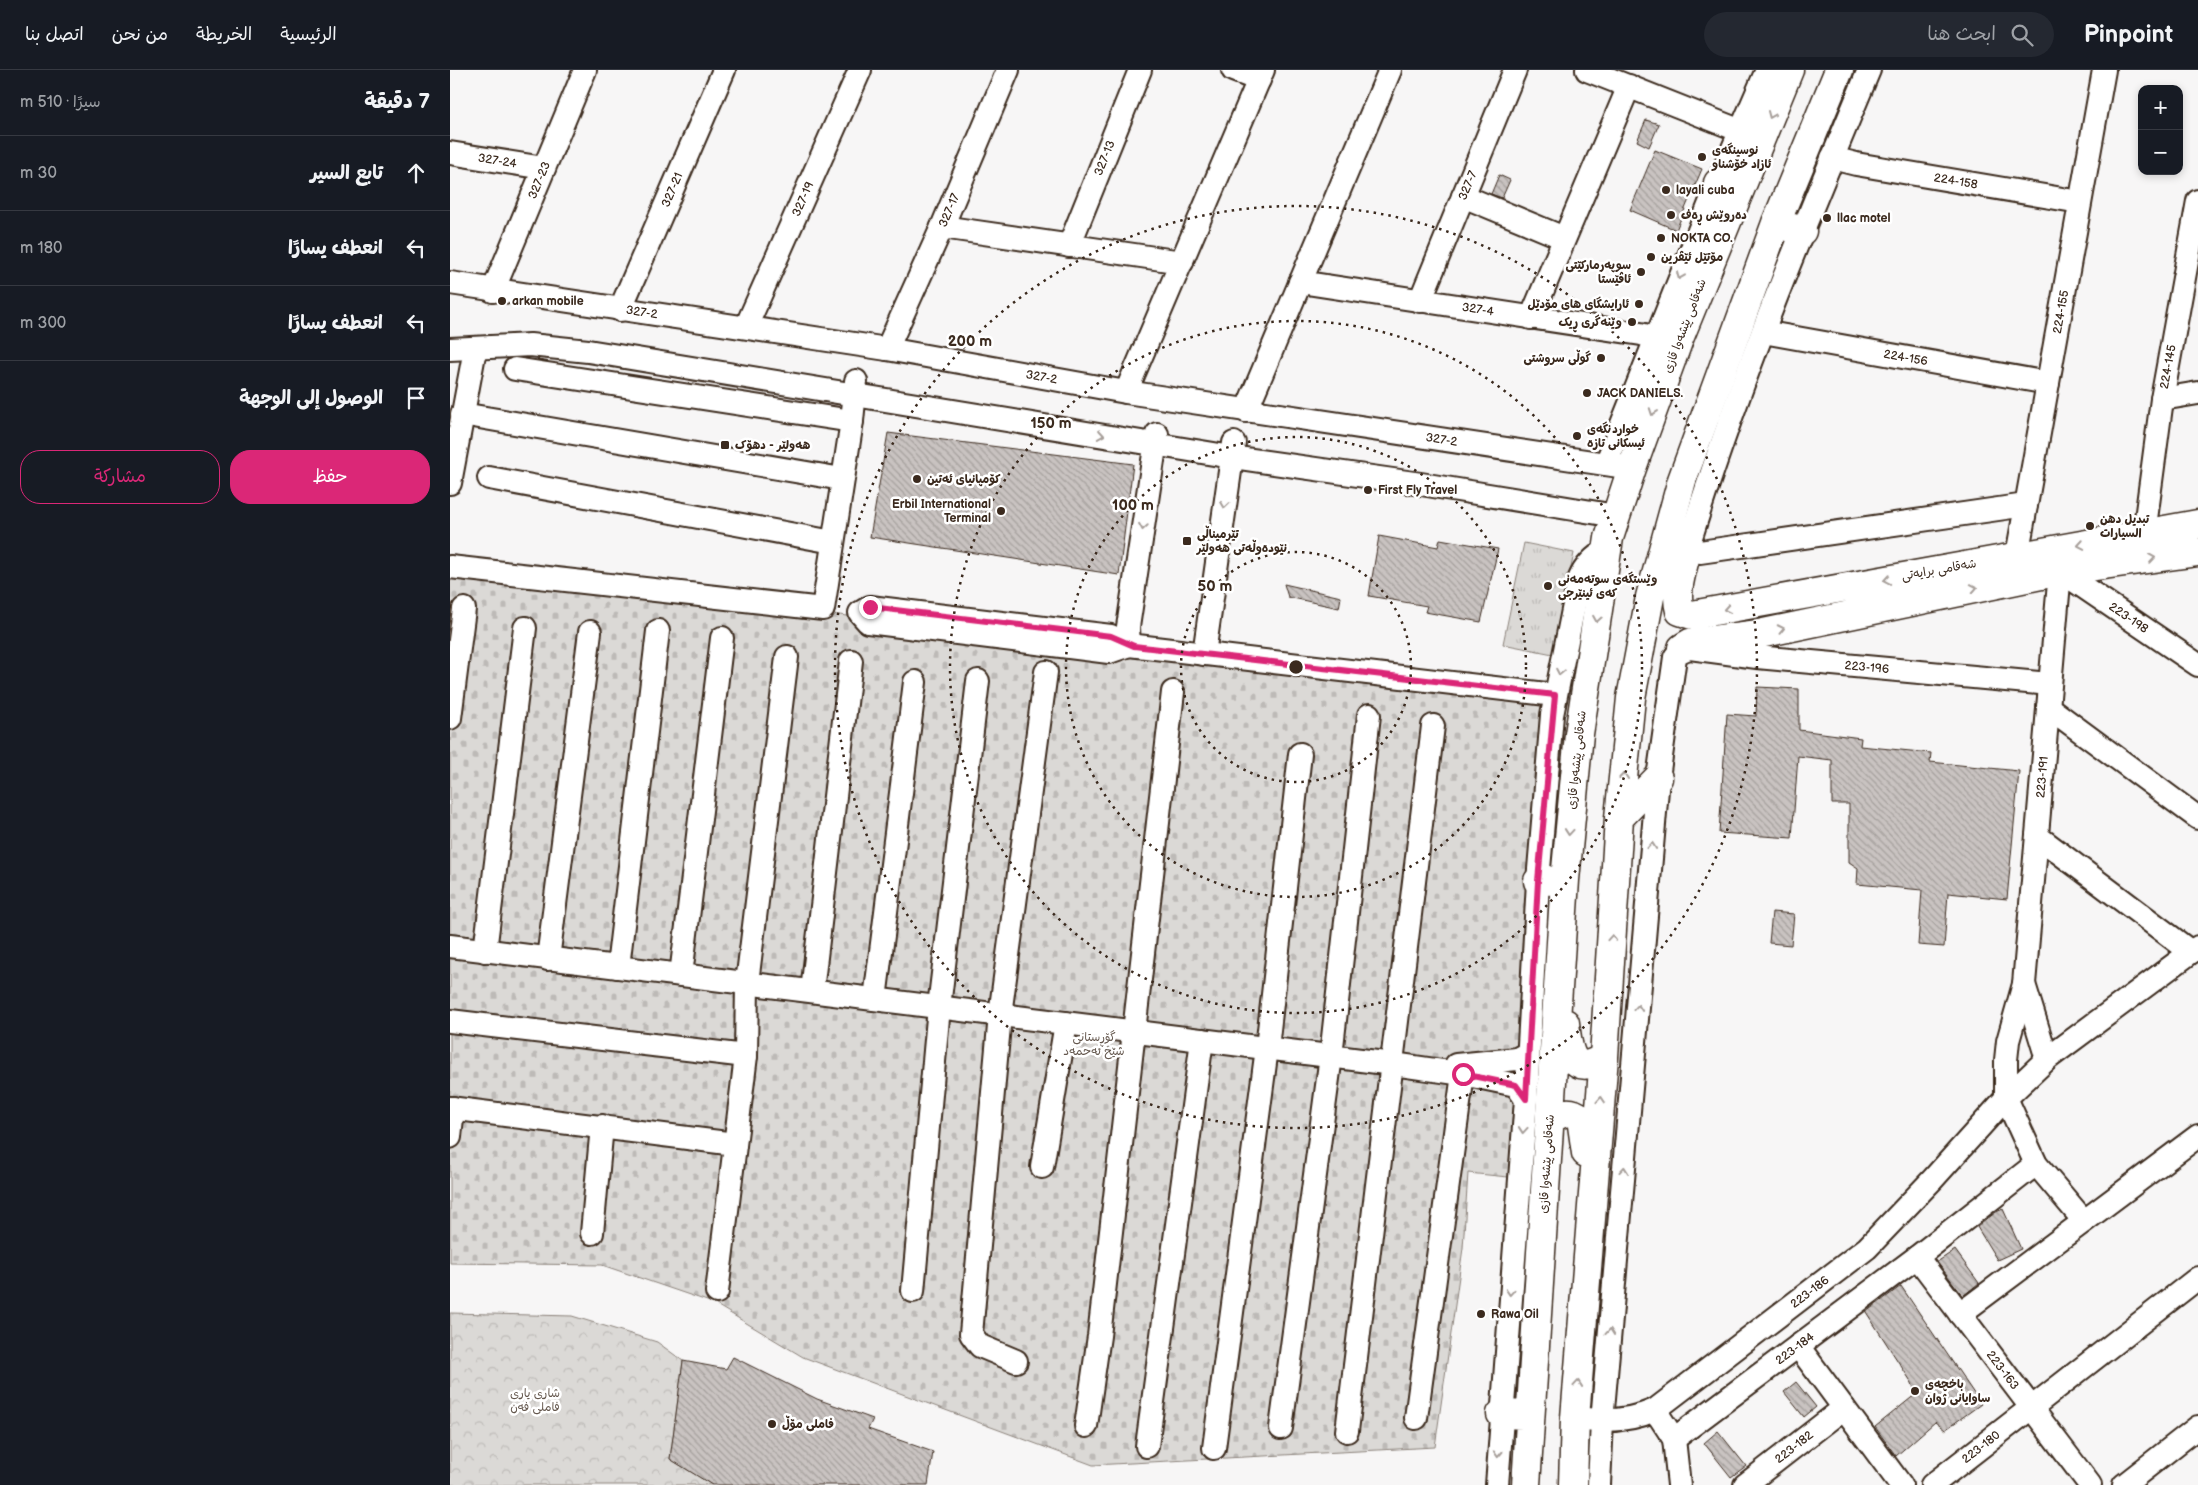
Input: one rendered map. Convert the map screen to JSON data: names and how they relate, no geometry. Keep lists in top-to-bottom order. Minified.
{"streets":{"main road":["شەقامی پێشەوا قازی","شەقامی برایەتی"],"street":["327-13","327-24","327-23","224-158","327-7","327-21","327-19","327-17","327-4","327-2","224-155","224-156","224-145","223-198","223-196","223-191","223-186","223-184","223-163","223-182","223-180"]},"crossings":[["327-24","327-23"],["327-23","327-2"],["224-158","224-155"],["327-7","327-4"],["327-21","327-2"],["327-19","327-2"],["327-17","327-2"],["327-2","شەقامی پێشەوا قازی"],["224-155","224-156"],["224-155","شەقامی برایەتی"],["224-145","شەقامی برایەتی"],["شەقامی برایەتی","223-198"],["شەقامی برایەتی","223-196"],["شەقامی برایەتی","223-191"],["223-198","223-191"],["223-196","223-191"],["223-184","223-163"],["223-163","223-180"]],"parks":["گۆڕستانی شێخ ئەحمەد","شاری یاری فاملی فەن"],"places":{"other":["نوسینگەی ئازاد خۆشناو","layali cuba","دەروێش ڕەف","llac motel","NOKTA CO.","مۆتێل ئێڤرین","سوپەرمارکێتی ئاڤێستا","arkan mobile","ئارایشگای های مۆدێل","وێنەگری ڕیک","گوڵی سروشتی","JACK DANIELS.","خواردنگەی ئیسکانی تازە","کۆمپانیای ئەتین","First Fly Travel","Erbil International Terminal","تبديل دهن السيارات","وێستگەی سوتەمەنی کەی ئینێرجی","Rawa Oil","باخچەی ساوایانی ژوان","فاملی مۆڵ"],"transit":["هەولێر - دهۆک","تێرمیناڵی نێودەوڵەتی هەولێر"]},"page":{"header":"Pinpoint","search":"ابحث هنا","nav":["الرئيسية","الخريطة","من نحن","اتصل بنا"],"heading":["7 دقيقة","سيرًا · 510 m"],"map_buttons":["+","−"],"list":[["تابع السير","30 m"],["انعطف يسارًا","180 m"],["انعطف يسارًا","300 m"],"الوصول إلى الوجهة"],"buttons":["حفظ","مشاركة"]},"rings":["200 m","150 m","100 m","50 m"]}
